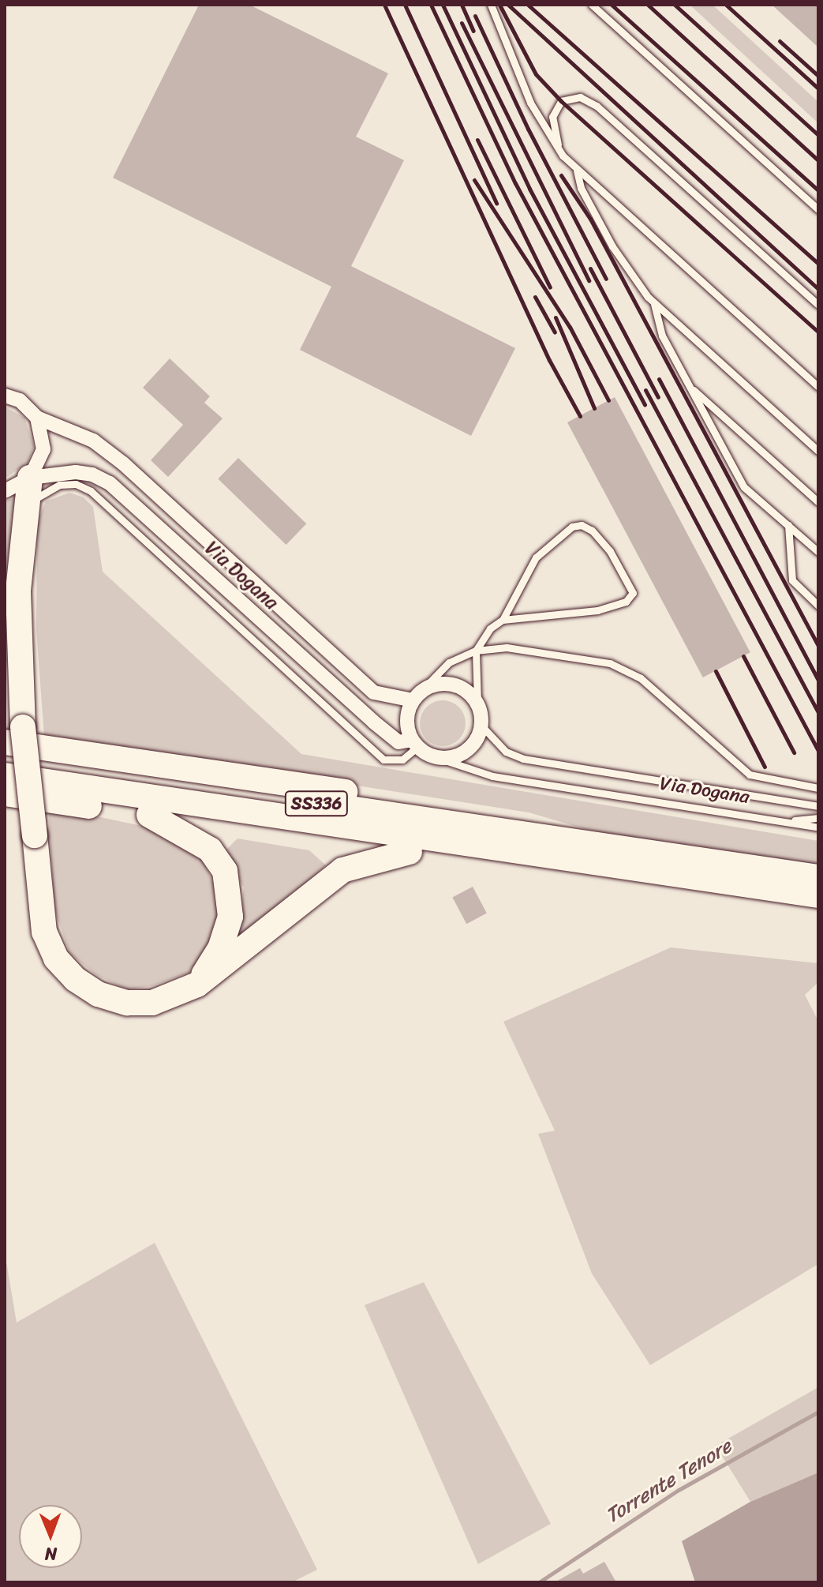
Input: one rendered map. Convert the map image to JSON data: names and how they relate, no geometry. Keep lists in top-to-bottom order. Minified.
{"streets":{"highway":["SS336"],"street":["Via Dogana"]},"water":["Torrente Tenore"],"north":"bottom"}
